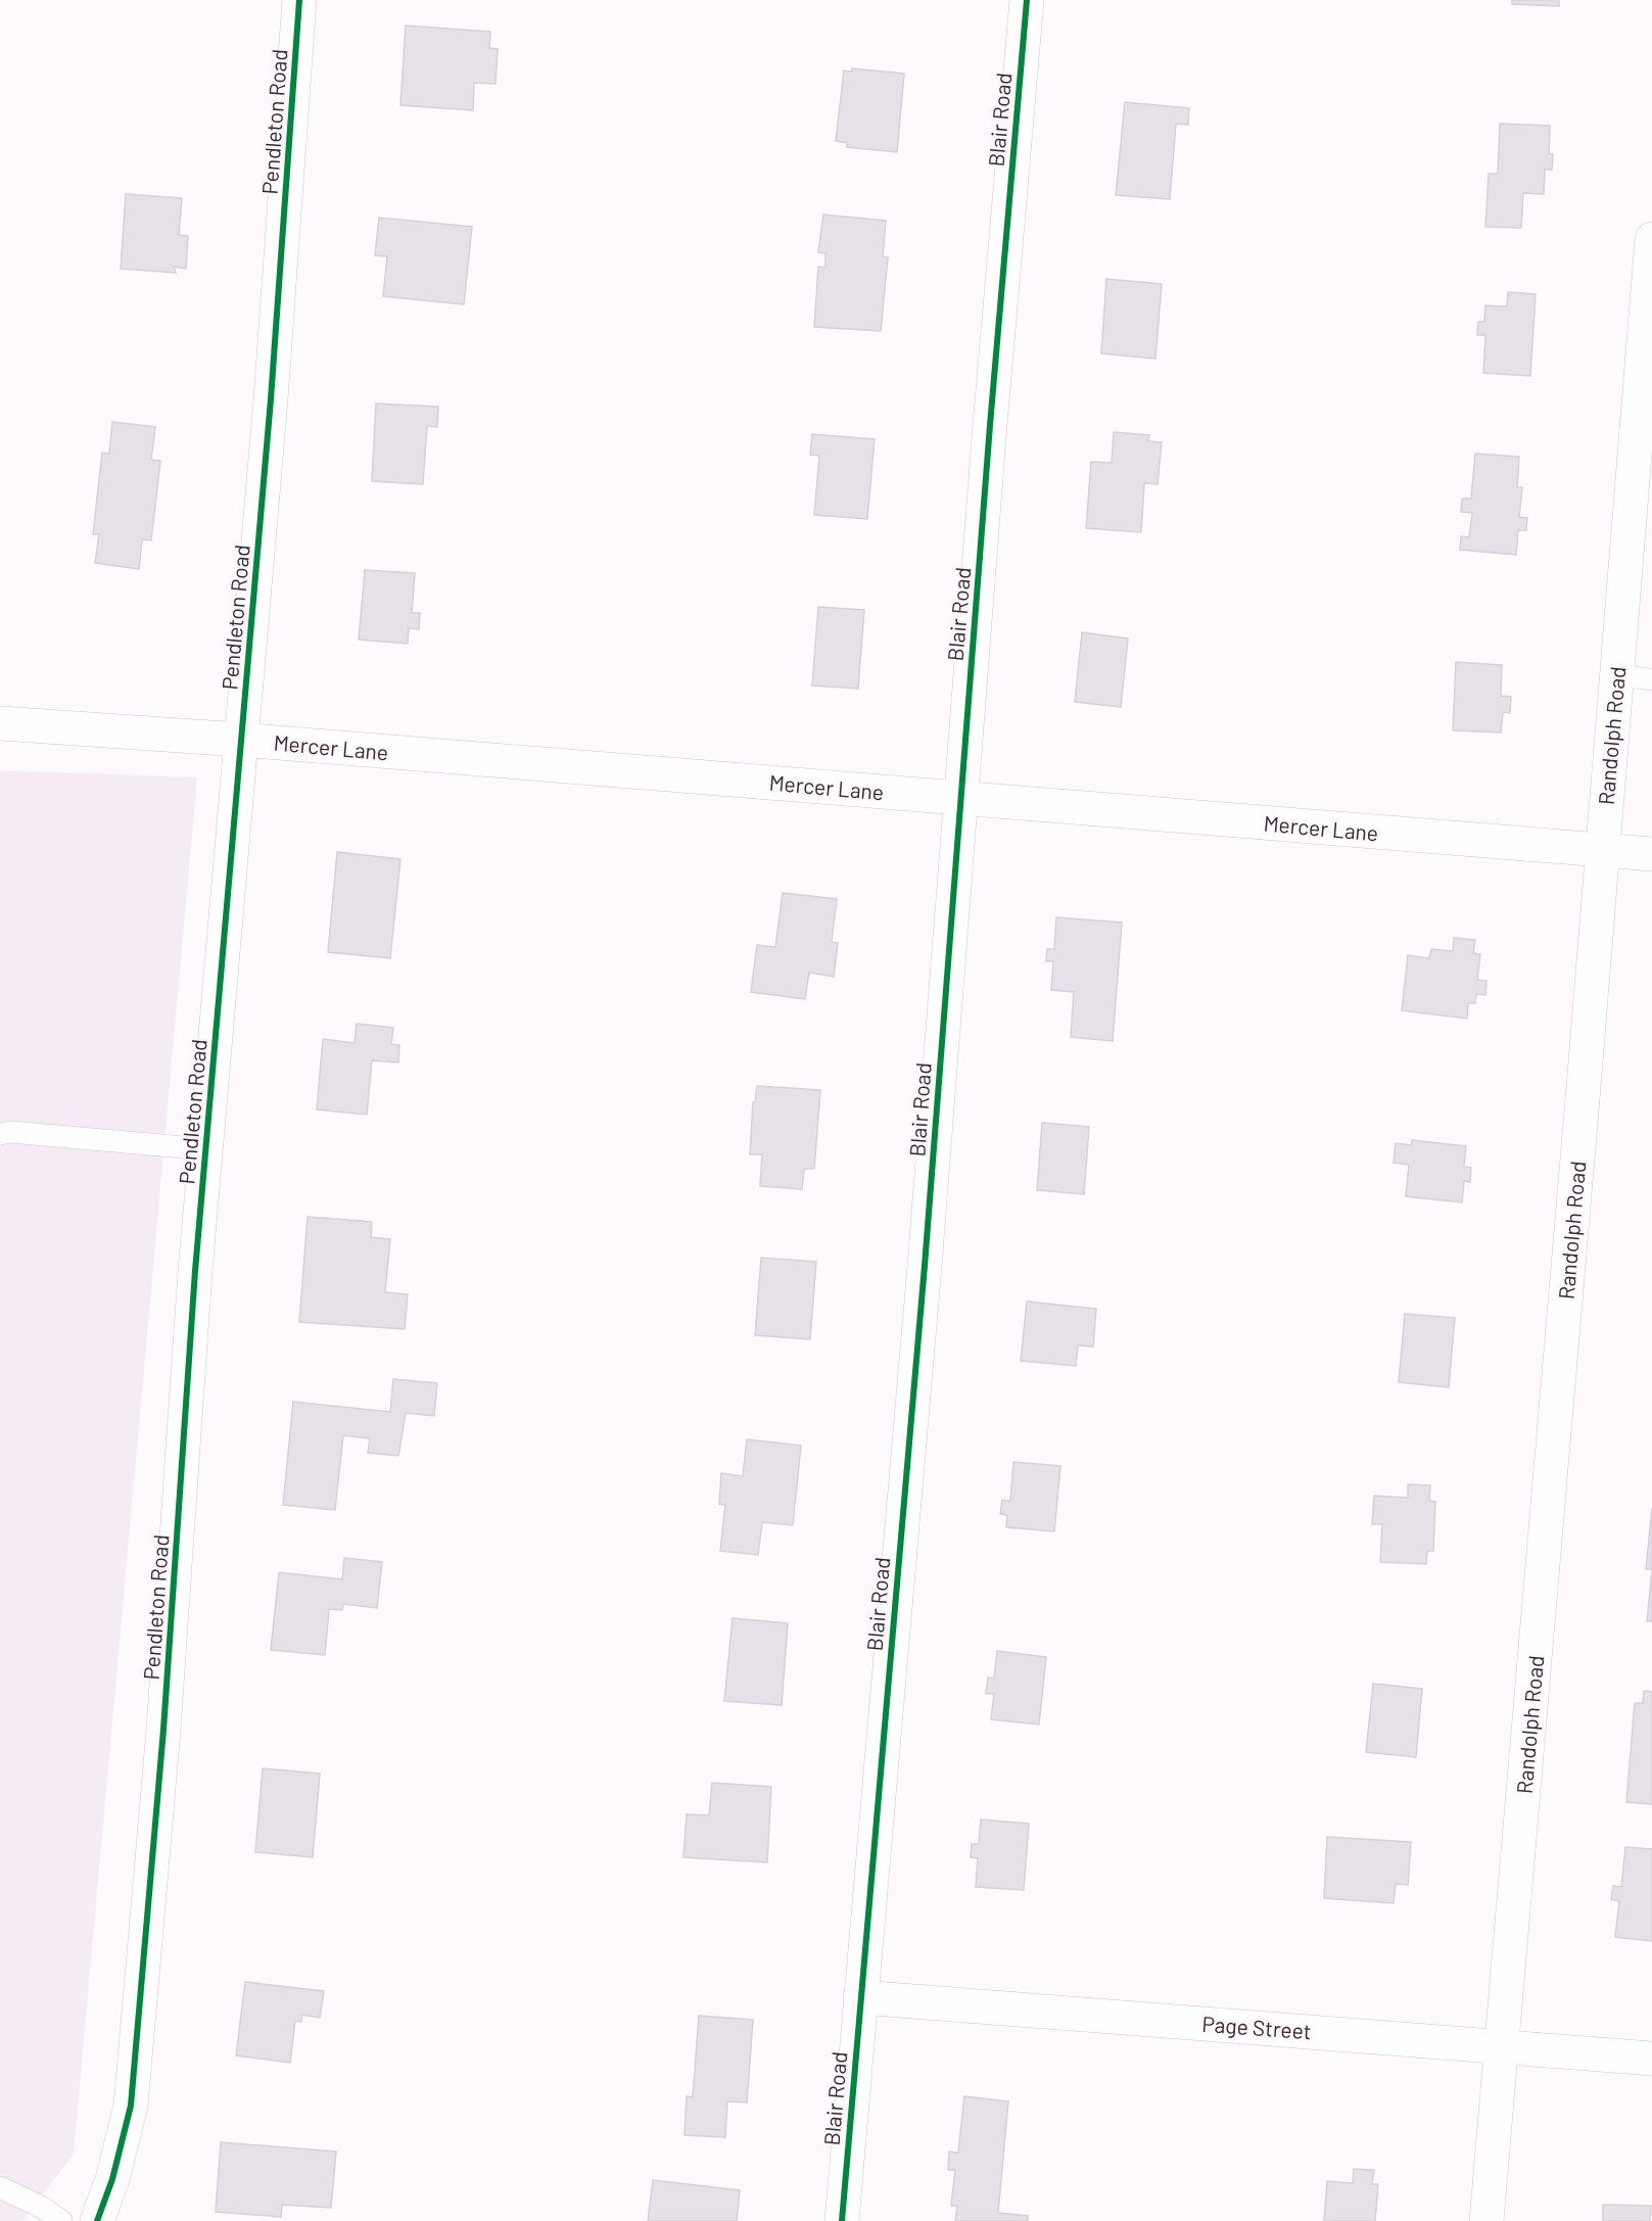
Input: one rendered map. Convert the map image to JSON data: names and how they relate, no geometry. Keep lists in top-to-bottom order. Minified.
{"streets":{"street":["Blair Road","Pendleton Road","Randolph Road","Mercer Lane","Page Street"]},"crossings":[["Blair Road","Mercer Lane"],["Blair Road","Page Street"],["Pendleton Road","Mercer Lane"],["Randolph Road","Mercer Lane"],["Randolph Road","Page Street"]]}
